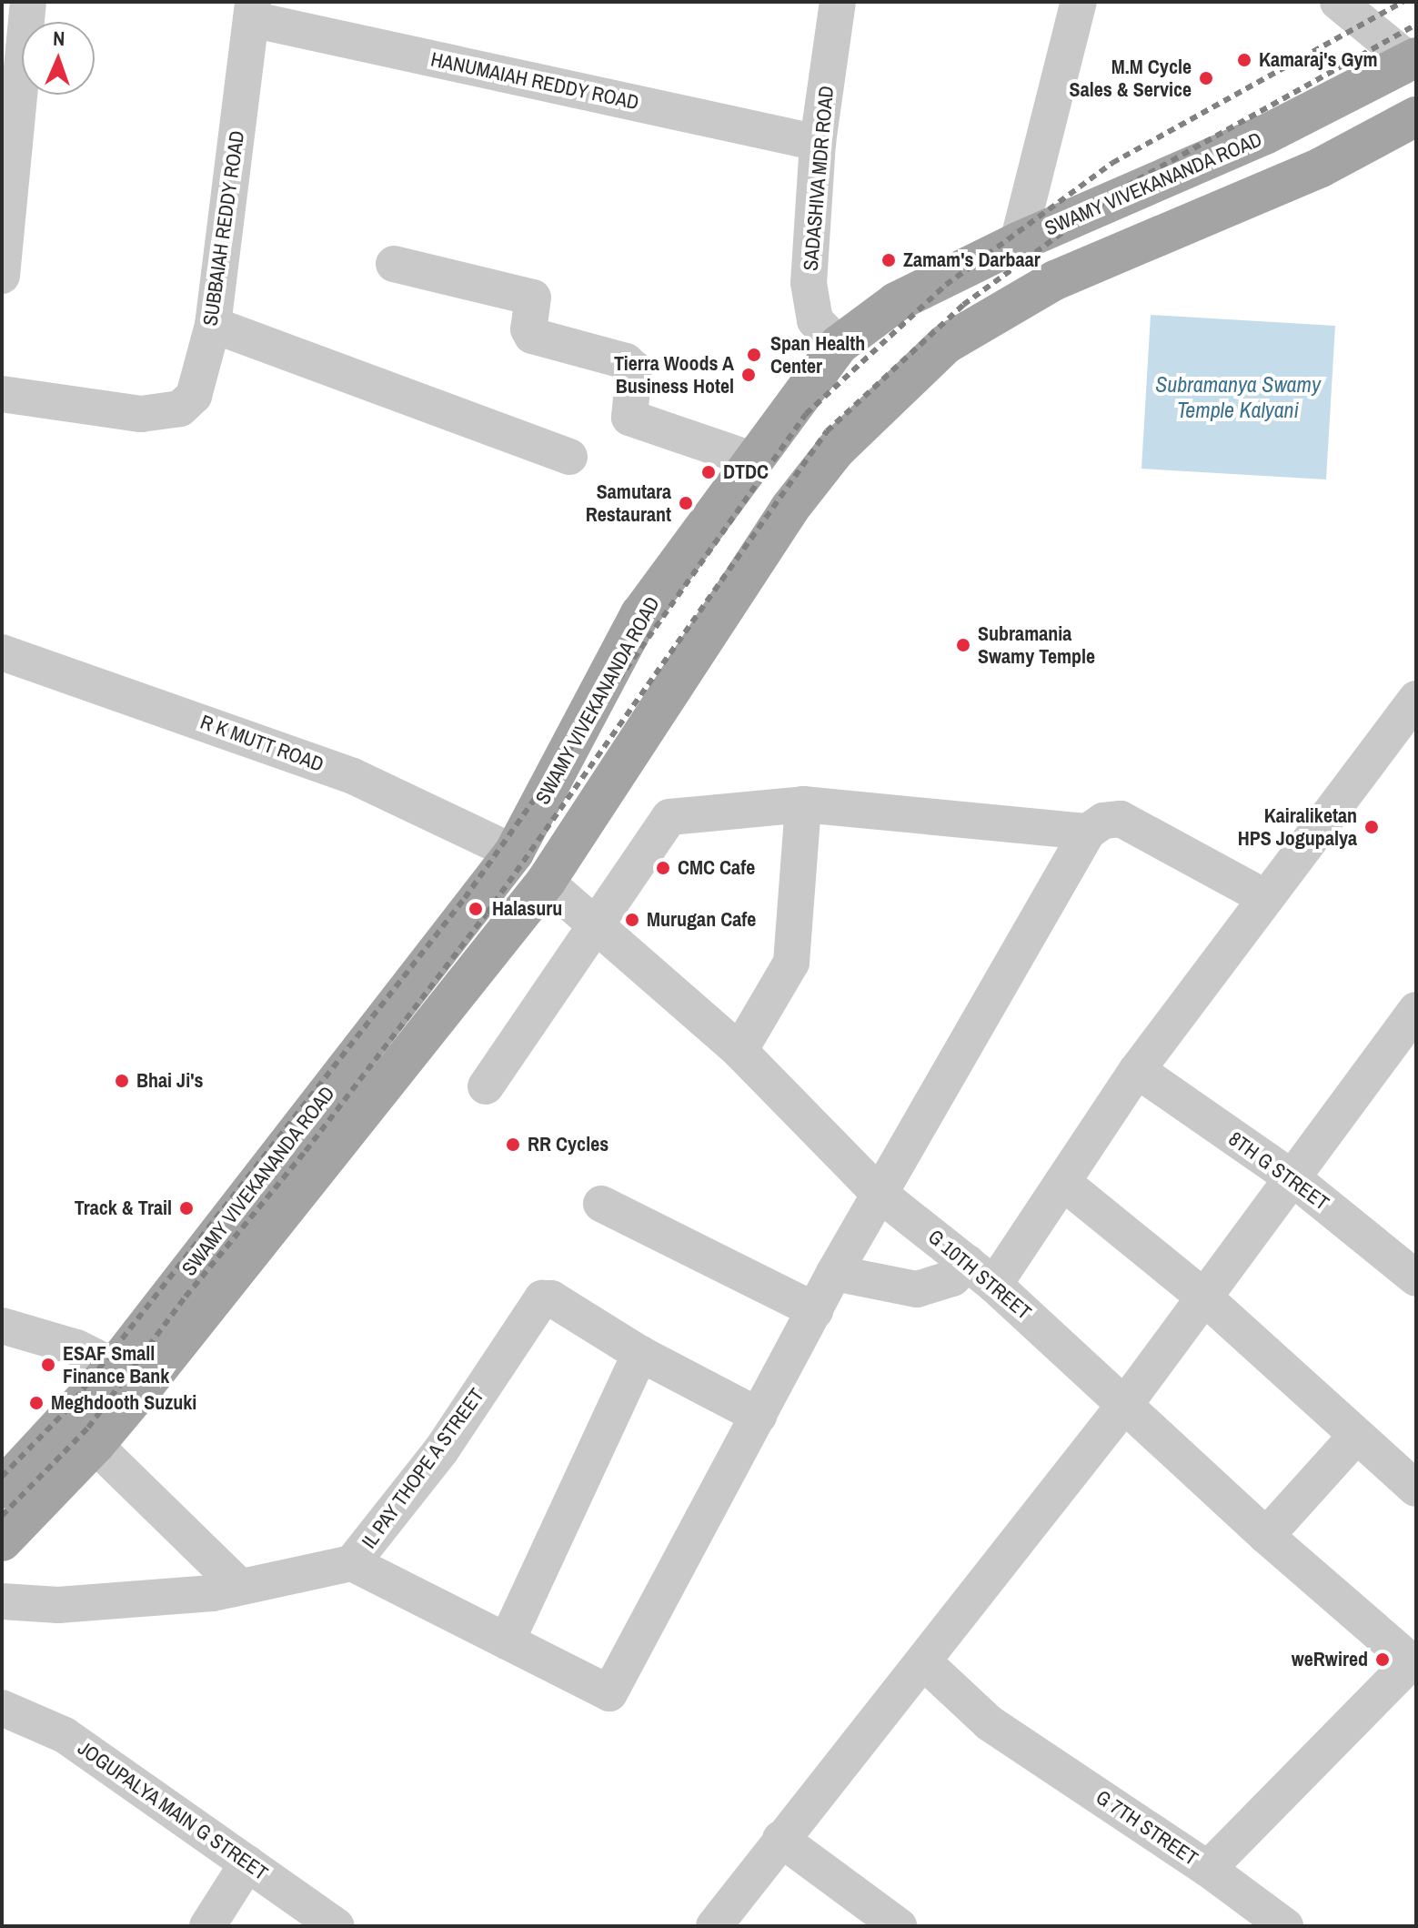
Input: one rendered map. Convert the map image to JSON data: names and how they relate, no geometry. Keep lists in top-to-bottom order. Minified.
{"streets":{"main road":["SWAMY VIVEKANANDA ROAD"],"street":["HANUMAIAH REDDY ROAD","SADASHIVA MDR ROAD","SUBBAIAH REDDY ROAD","R K MUTT ROAD","8TH G STREET","G 10TH STREET","IL PAY THOPE A STREET","JOGUPALYA MAIN G STREET","G 7TH STREET"]},"crossings":[["HANUMAIAH REDDY ROAD","SADASHIVA MDR ROAD"],["HANUMAIAH REDDY ROAD","SUBBAIAH REDDY ROAD"],["SADASHIVA MDR ROAD","SWAMY VIVEKANANDA ROAD"],["SWAMY VIVEKANANDA ROAD","R K MUTT ROAD"],["SWAMY VIVEKANANDA ROAD","G 10TH STREET"],["G 10TH STREET","G 7TH STREET"]],"water":["Subramanya Swamy Temple Kalyani"],"places":["Kamaraj's Gym","M.M Cycle Sales & Service","Zamam's Darbaar","Span Health Center","Tierra Woods A Business Hotel","DTDC","Samutara Restaurant","Subramania Swamy Temple","Kairaliketan HPS Jogupalya","CMC Cafe","Halasuru","Murugan Cafe","Bhai Ji's","RR Cycles","Track & Trail","ESAF Small Finance Bank","Meghdooth Suzuki","weRwired"],"north":"top"}
